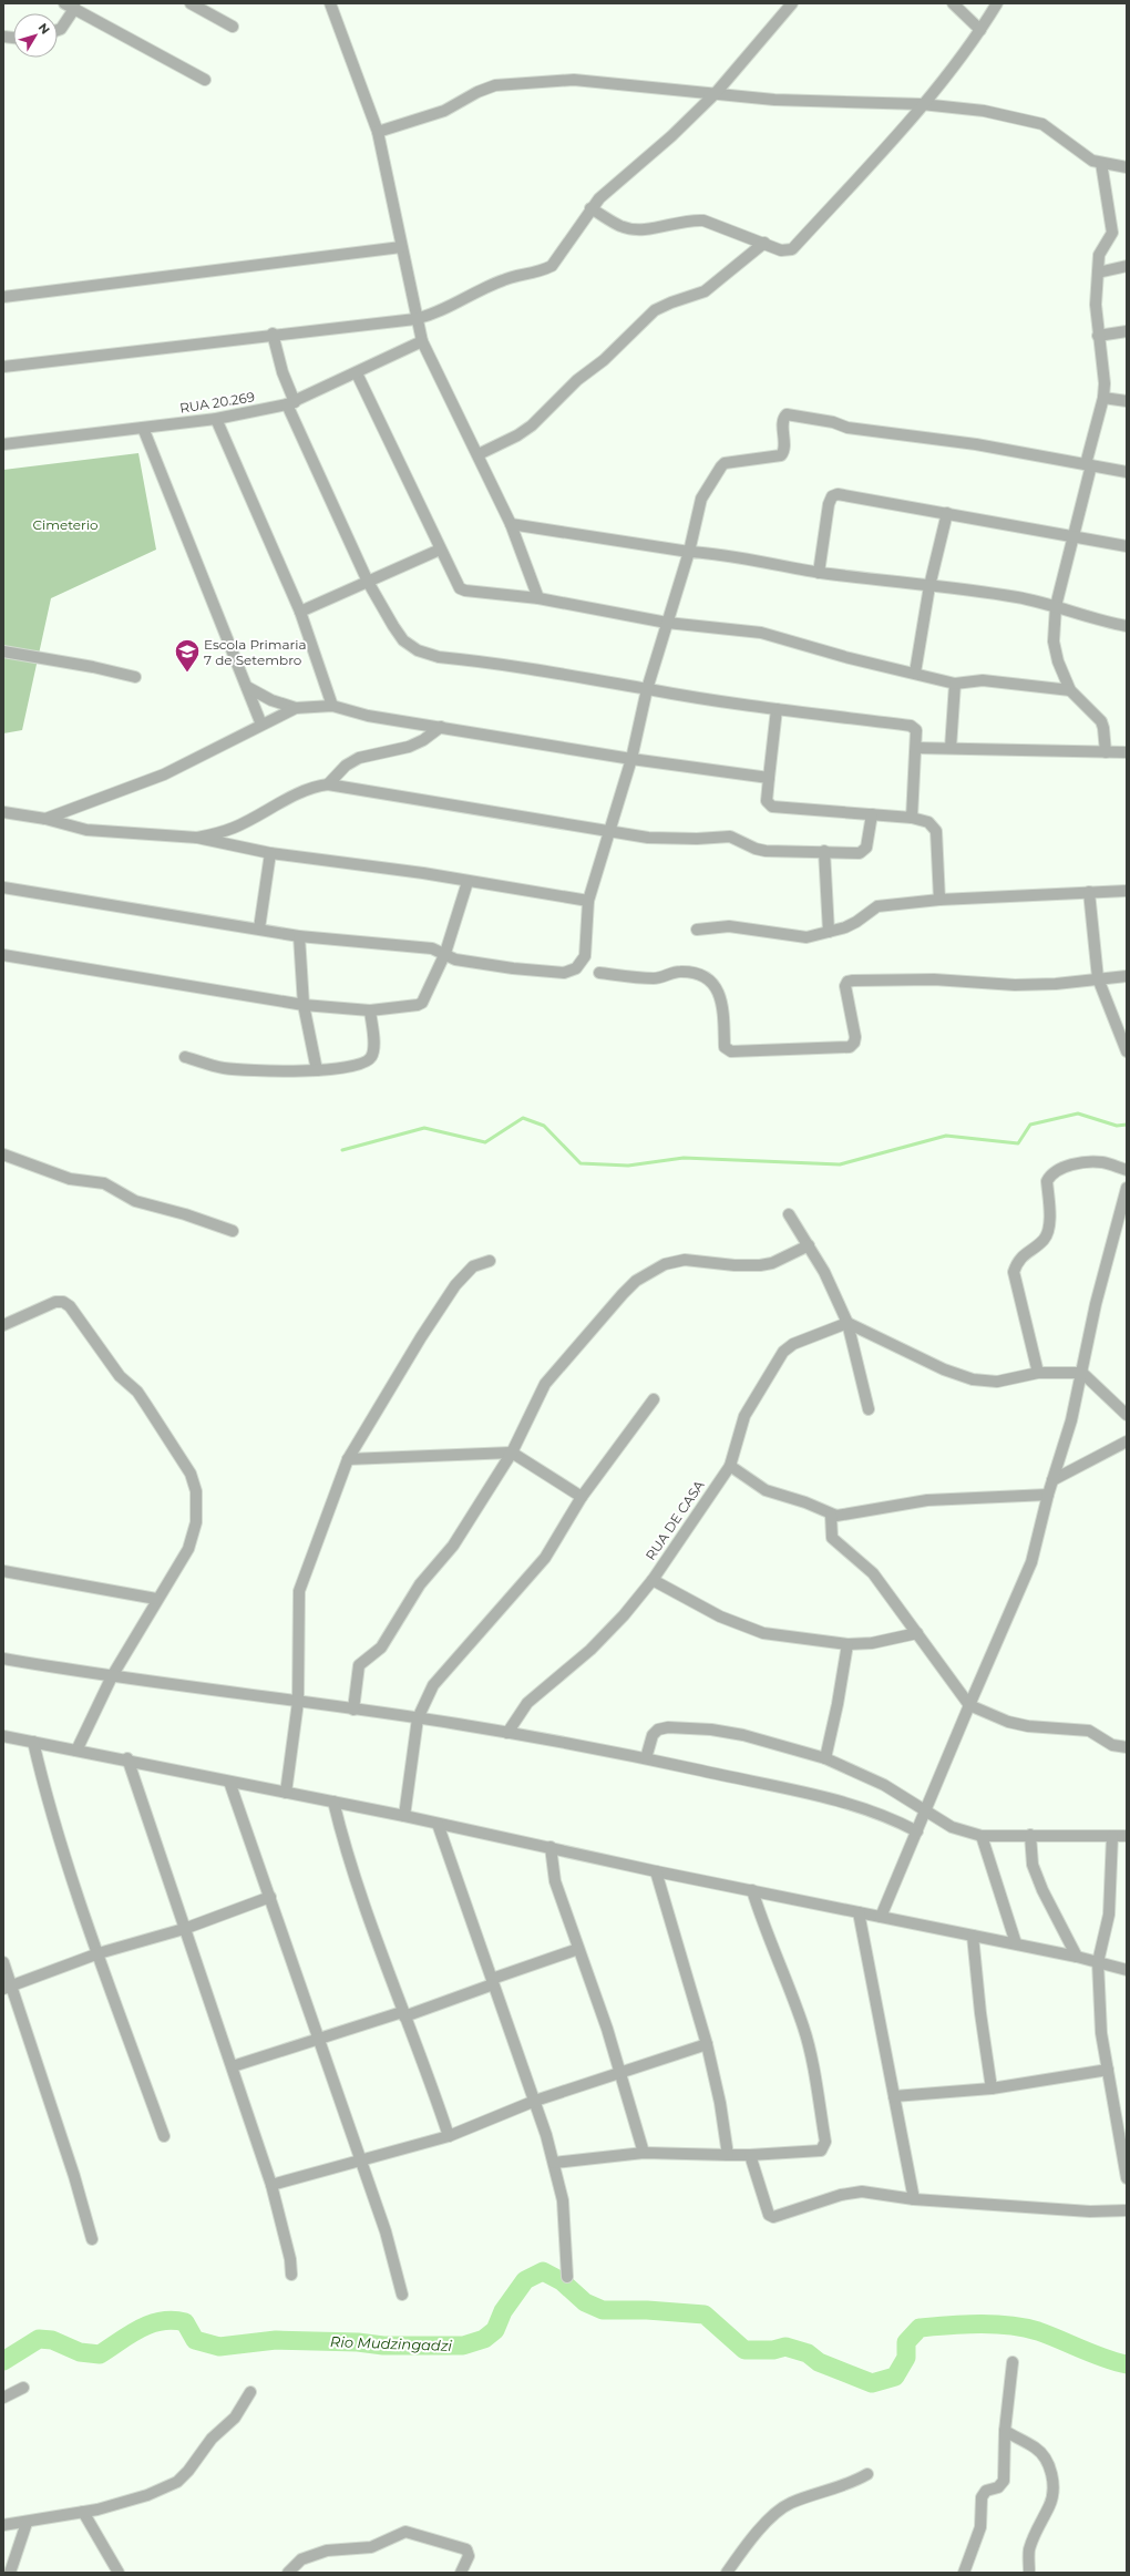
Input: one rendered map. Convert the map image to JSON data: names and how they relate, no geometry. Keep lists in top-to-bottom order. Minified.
{"streets":{"street":["RUA 20.269","RUA DE CASA"]},"water":["Rio Mudzingadzi"],"parks":["Cimeterio"],"places":{"school or university":["Escola Primaria 7 de Setembro"]},"north":"top right"}
